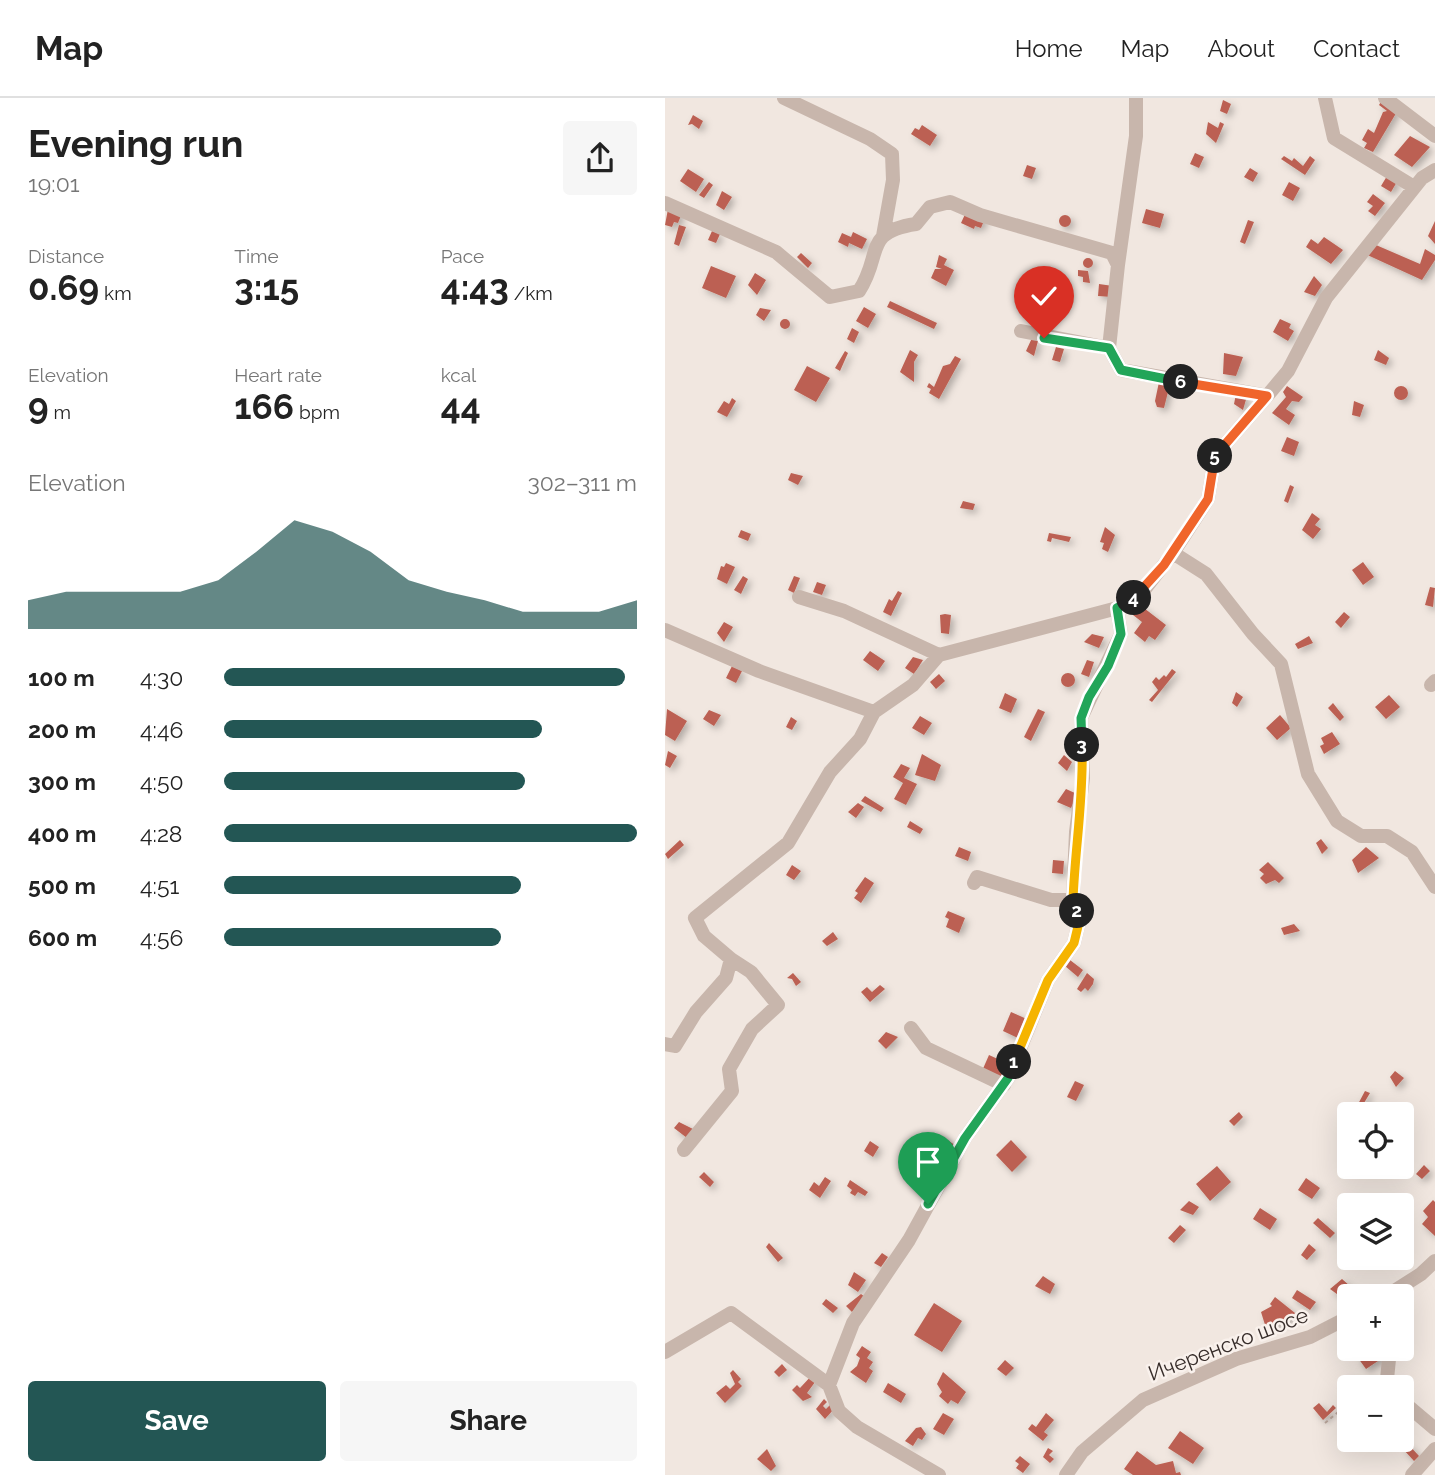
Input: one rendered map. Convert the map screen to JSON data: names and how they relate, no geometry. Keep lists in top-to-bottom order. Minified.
{"streets":{"street":["Ичеренско шосе"]},"page":{"header":"Map","nav":["Home","Map","About","Contact"],"heading":["Evening run","19:01"],"stats":[["Distance","0.69 km"],["Time","3:15"],["Pace","4:43 /km"],["Elevation","9 m"],["Heart rate","166 bpm"],["kcal","44"]],"pins":["6","5","4","3","2","1"],"chart":["Elevation","302–311 m"],"list":[{"name":"100 m","note":"4:30"},{"name":"200 m","note":"4:46"},{"name":"300 m","note":"4:50"},{"name":"400 m","note":"4:28"},{"name":"500 m","note":"4:51"},{"name":"600 m","note":"4:56"}],"map_buttons":["+","−"],"buttons":["Save","Share"]}}
